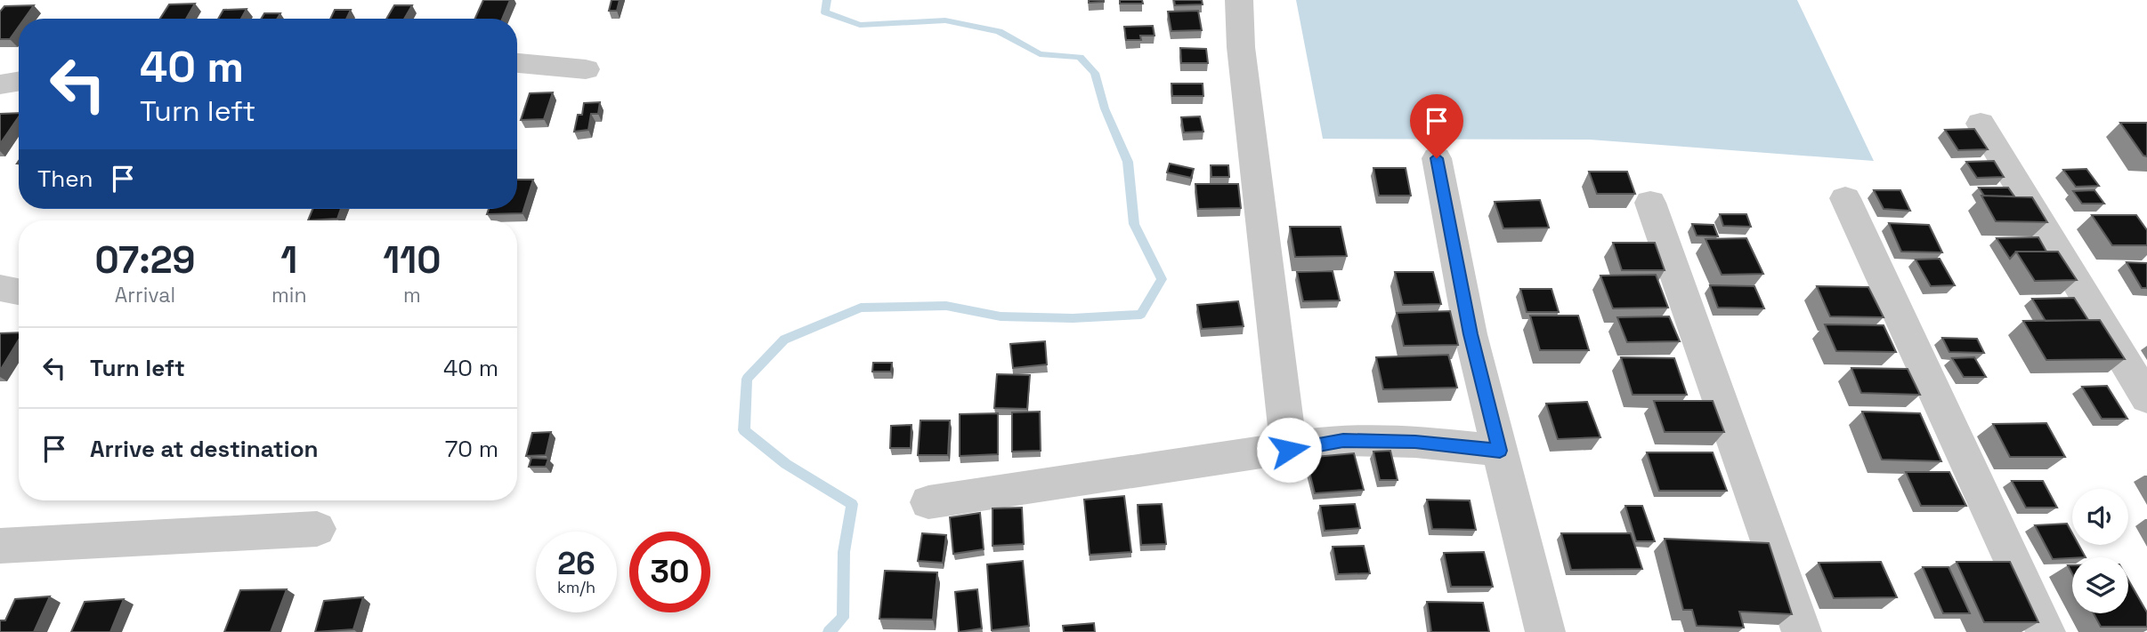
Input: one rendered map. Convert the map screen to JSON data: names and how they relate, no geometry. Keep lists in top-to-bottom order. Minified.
{"page":{"turn":["40 m","Turn left"],"then":"Then","eta":["07:29","Arrival","1","min","110","m"],"list":[{"name":"Turn left","value":"40 m"},{"name":"Arrive at destination","value":"70 m"}],"speed":"26 km/h","limit":"30"}}
